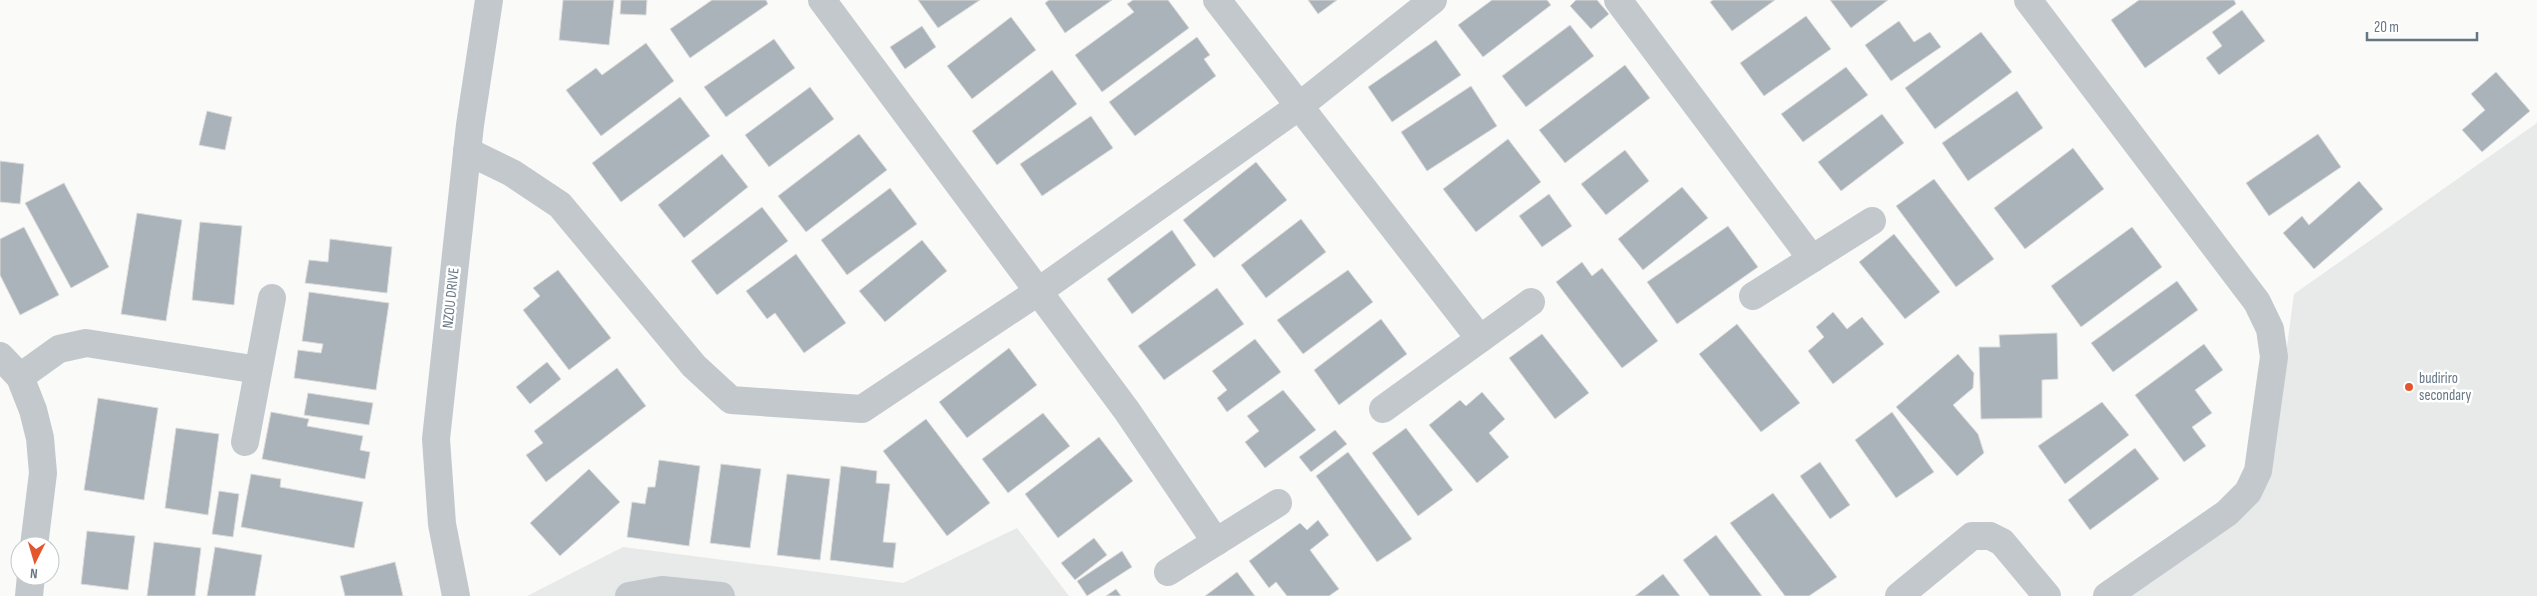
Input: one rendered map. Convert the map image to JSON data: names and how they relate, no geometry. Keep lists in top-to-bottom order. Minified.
{"streets":{"street":["NZOU DRIVE"]},"places":["budiriro secondary"],"scale_bar":"20 m","north":"bottom"}
